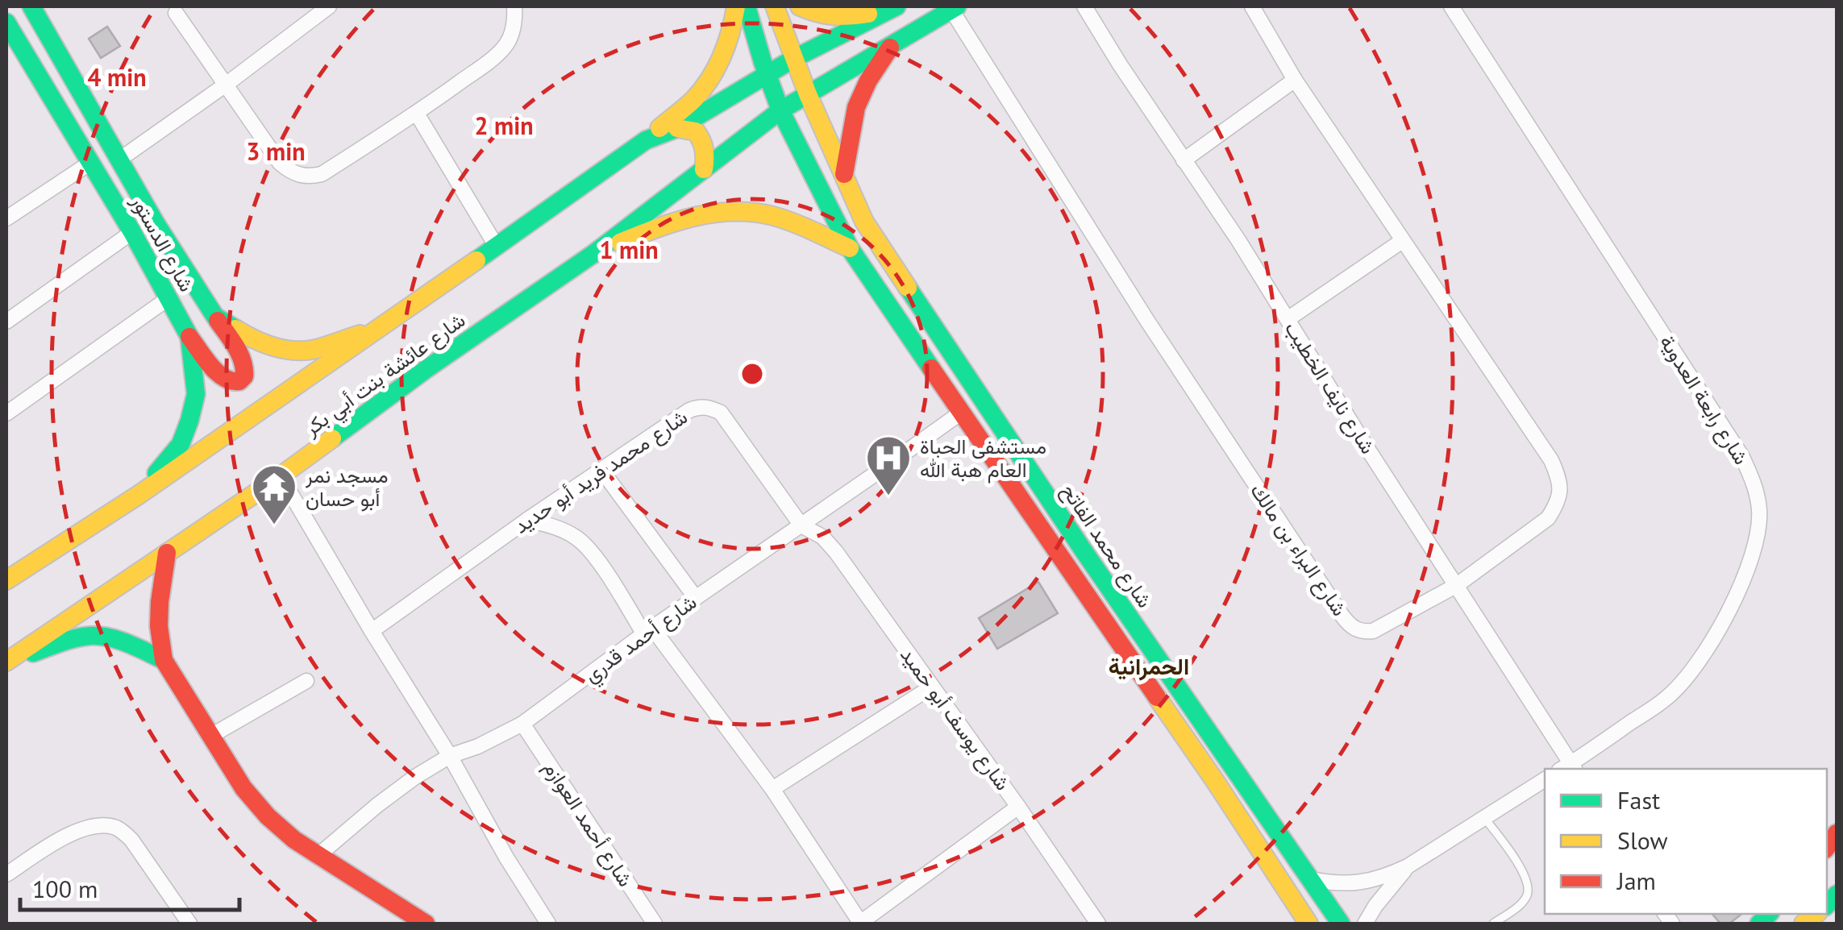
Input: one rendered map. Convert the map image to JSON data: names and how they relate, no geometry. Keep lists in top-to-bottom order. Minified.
{"streets":{"main road":["شارع الدستور","شارع عائشة بنت أبي بكر","شارع محمد الفاتح"],"street":["شارع نايف الخطيب","شارع رابعة العدوية","شارع محمد فريد أبو حديد","شارع البراء بن مالك","شارع أحمد قدري","شارع يوسف أبو حميد","شارع أحمد العوازم"]},"crossings":[["شارع الدستور","شارع عائشة بنت أبي بكر"],["شارع عائشة بنت أبي بكر","شارع محمد الفاتح"],["شارع عائشة بنت أبي بكر","شارع البراء بن مالك"],["شارع نايف الخطيب","شارع رابعة العدوية"],["شارع نايف الخطيب","شارع البراء بن مالك"],["شارع محمد فريد أبو حديد","شارع أحمد قدري"],["شارع محمد فريد أبو حديد","شارع يوسف أبو حميد"],["شارع أحمد قدري","شارع يوسف أبو حميد"],["شارع أحمد قدري","شارع أحمد العوازم"]],"districts":["الحمرانية"],"places":{"hospital":["مستشفى الحياة العام هبة الله"],"temple":["مسجد نمر أبو حسان"]},"legend":["Fast","Slow","Jam"],"scale_bar":"100 m","rings":["4 min","2 min","3 min","1 min"]}
